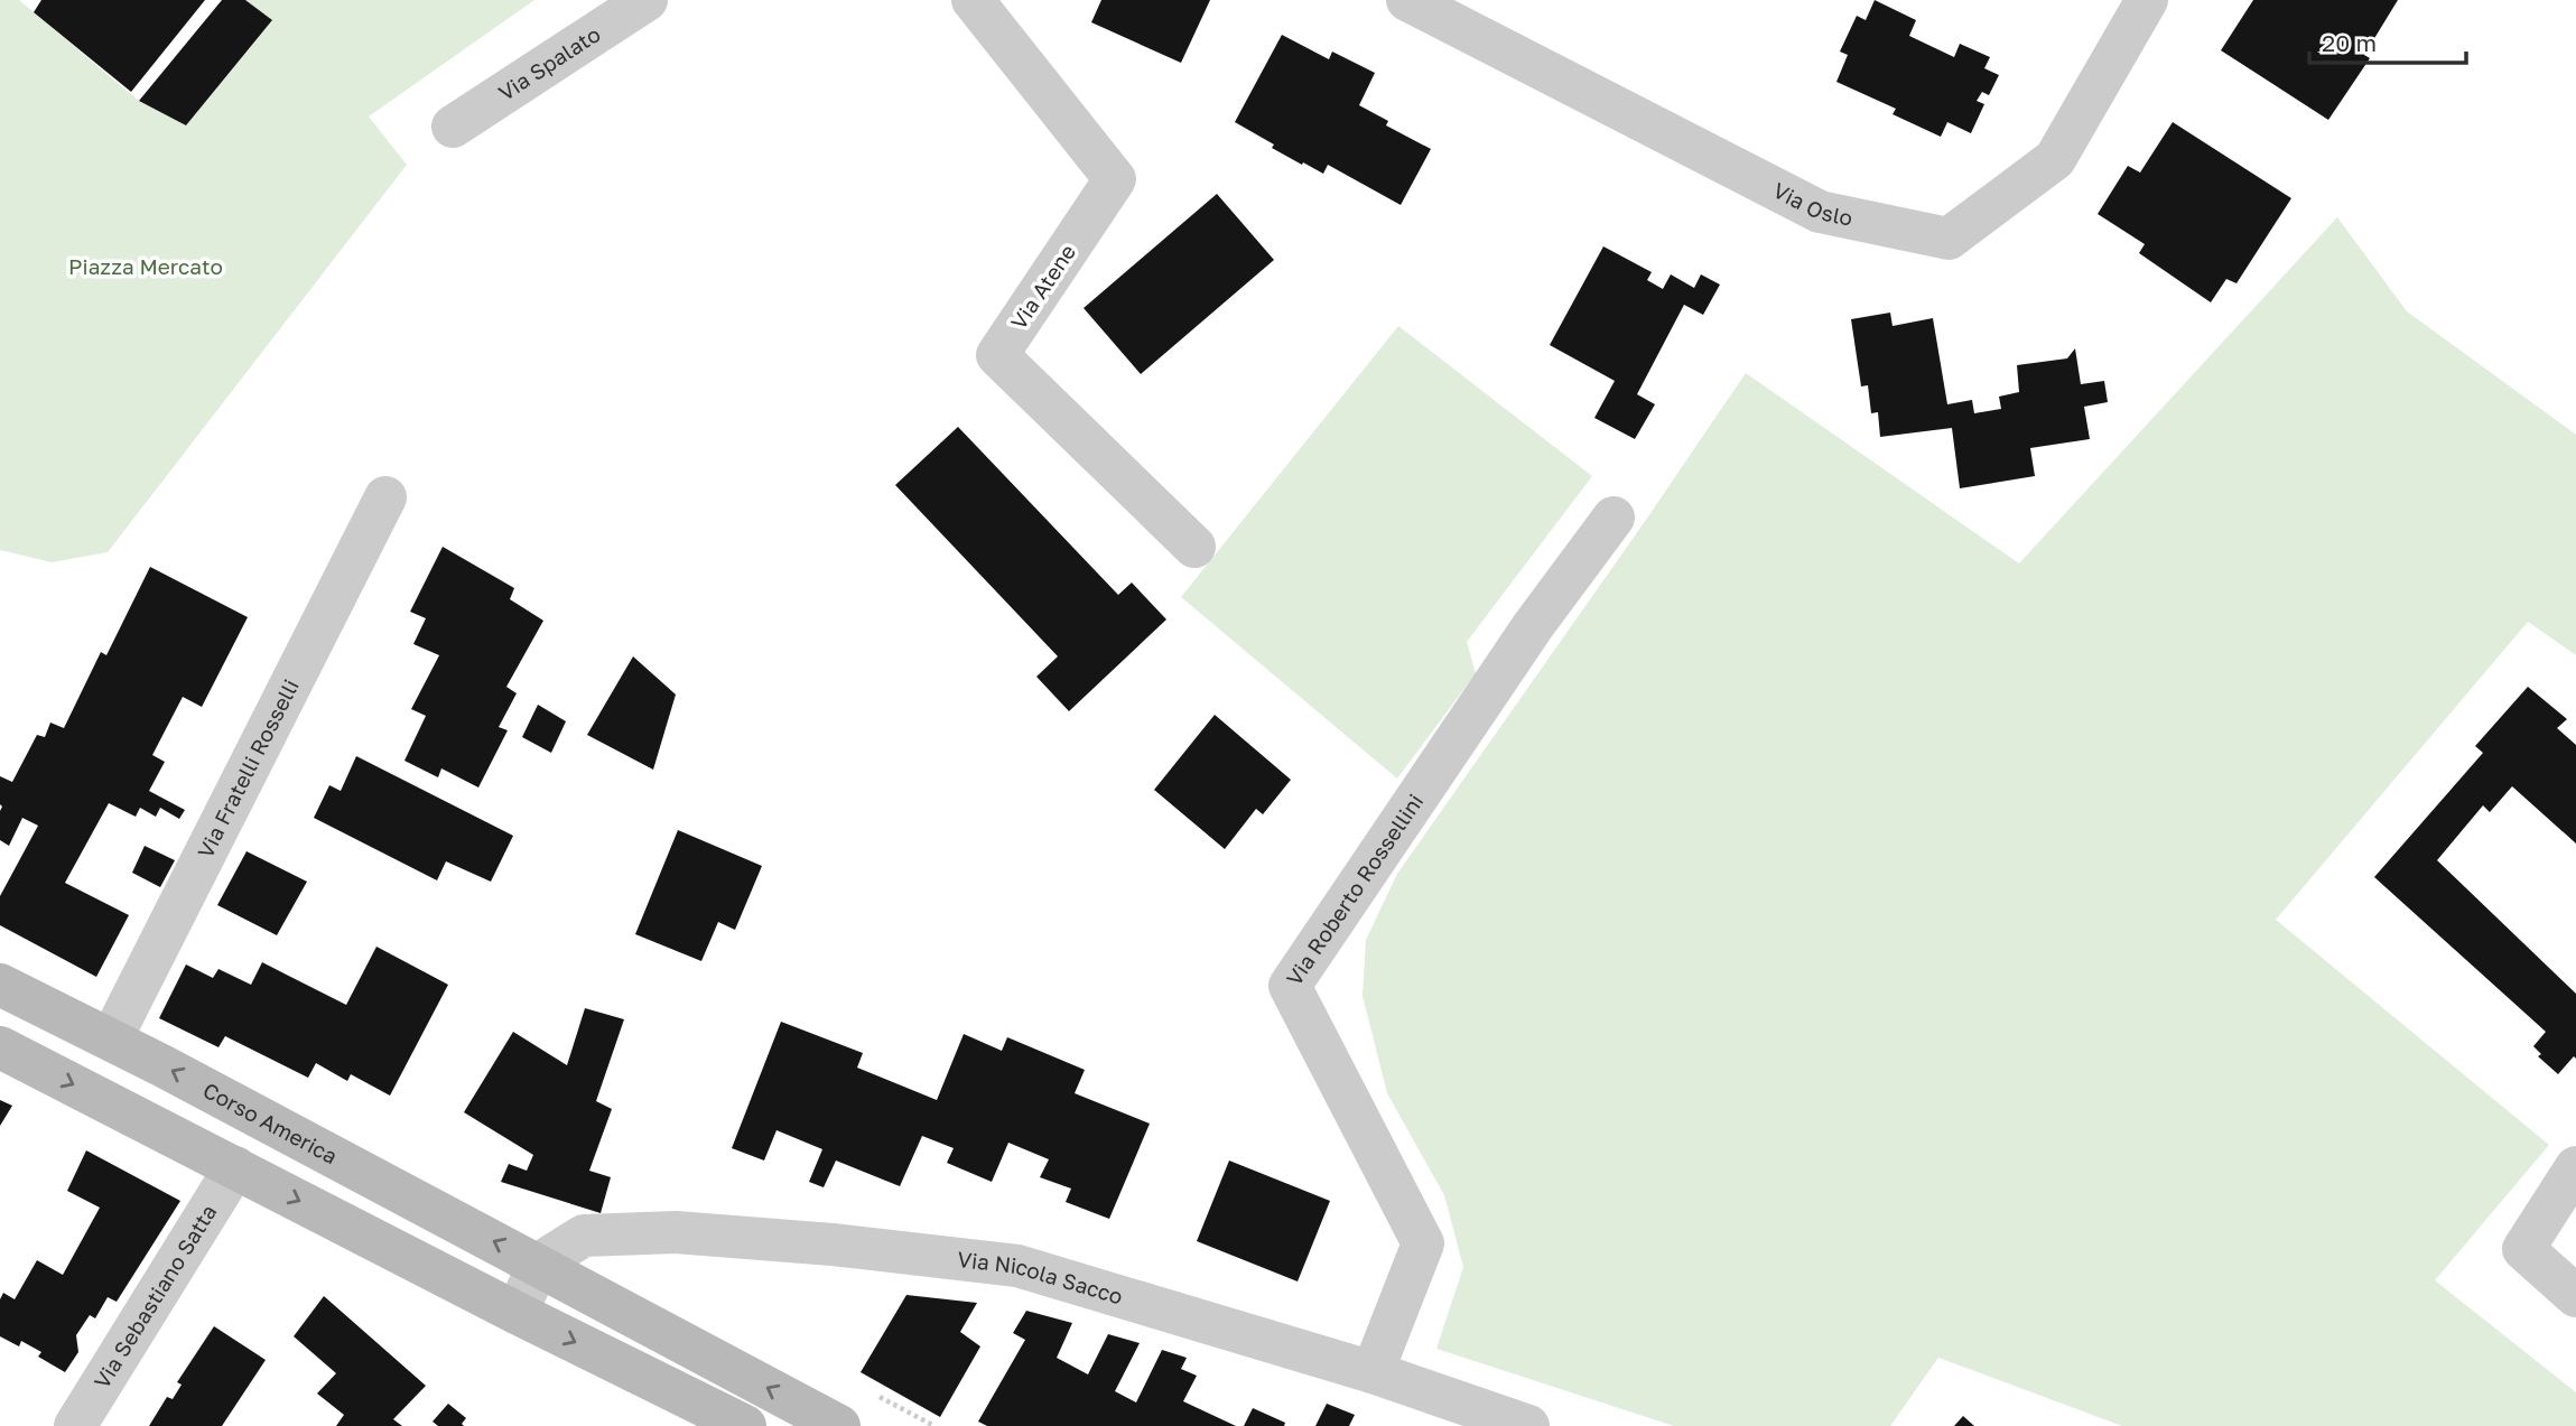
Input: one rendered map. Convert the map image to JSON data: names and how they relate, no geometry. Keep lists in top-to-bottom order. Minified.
{"streets":{"street":["Via Spalato","Via Oslo","Via Atene","Via Fratelli Rosselli","Via Roberto Rossellini","Corso America","Via Nicola Sacco","Via Sebastiano Satta"]},"crossings":[["Via Fratelli Rosselli","Corso America"],["Via Roberto Rossellini","Via Nicola Sacco"],["Corso America","Via Nicola Sacco"]],"parks":["Piazza Mercato"],"scale_bar":"20 m"}
